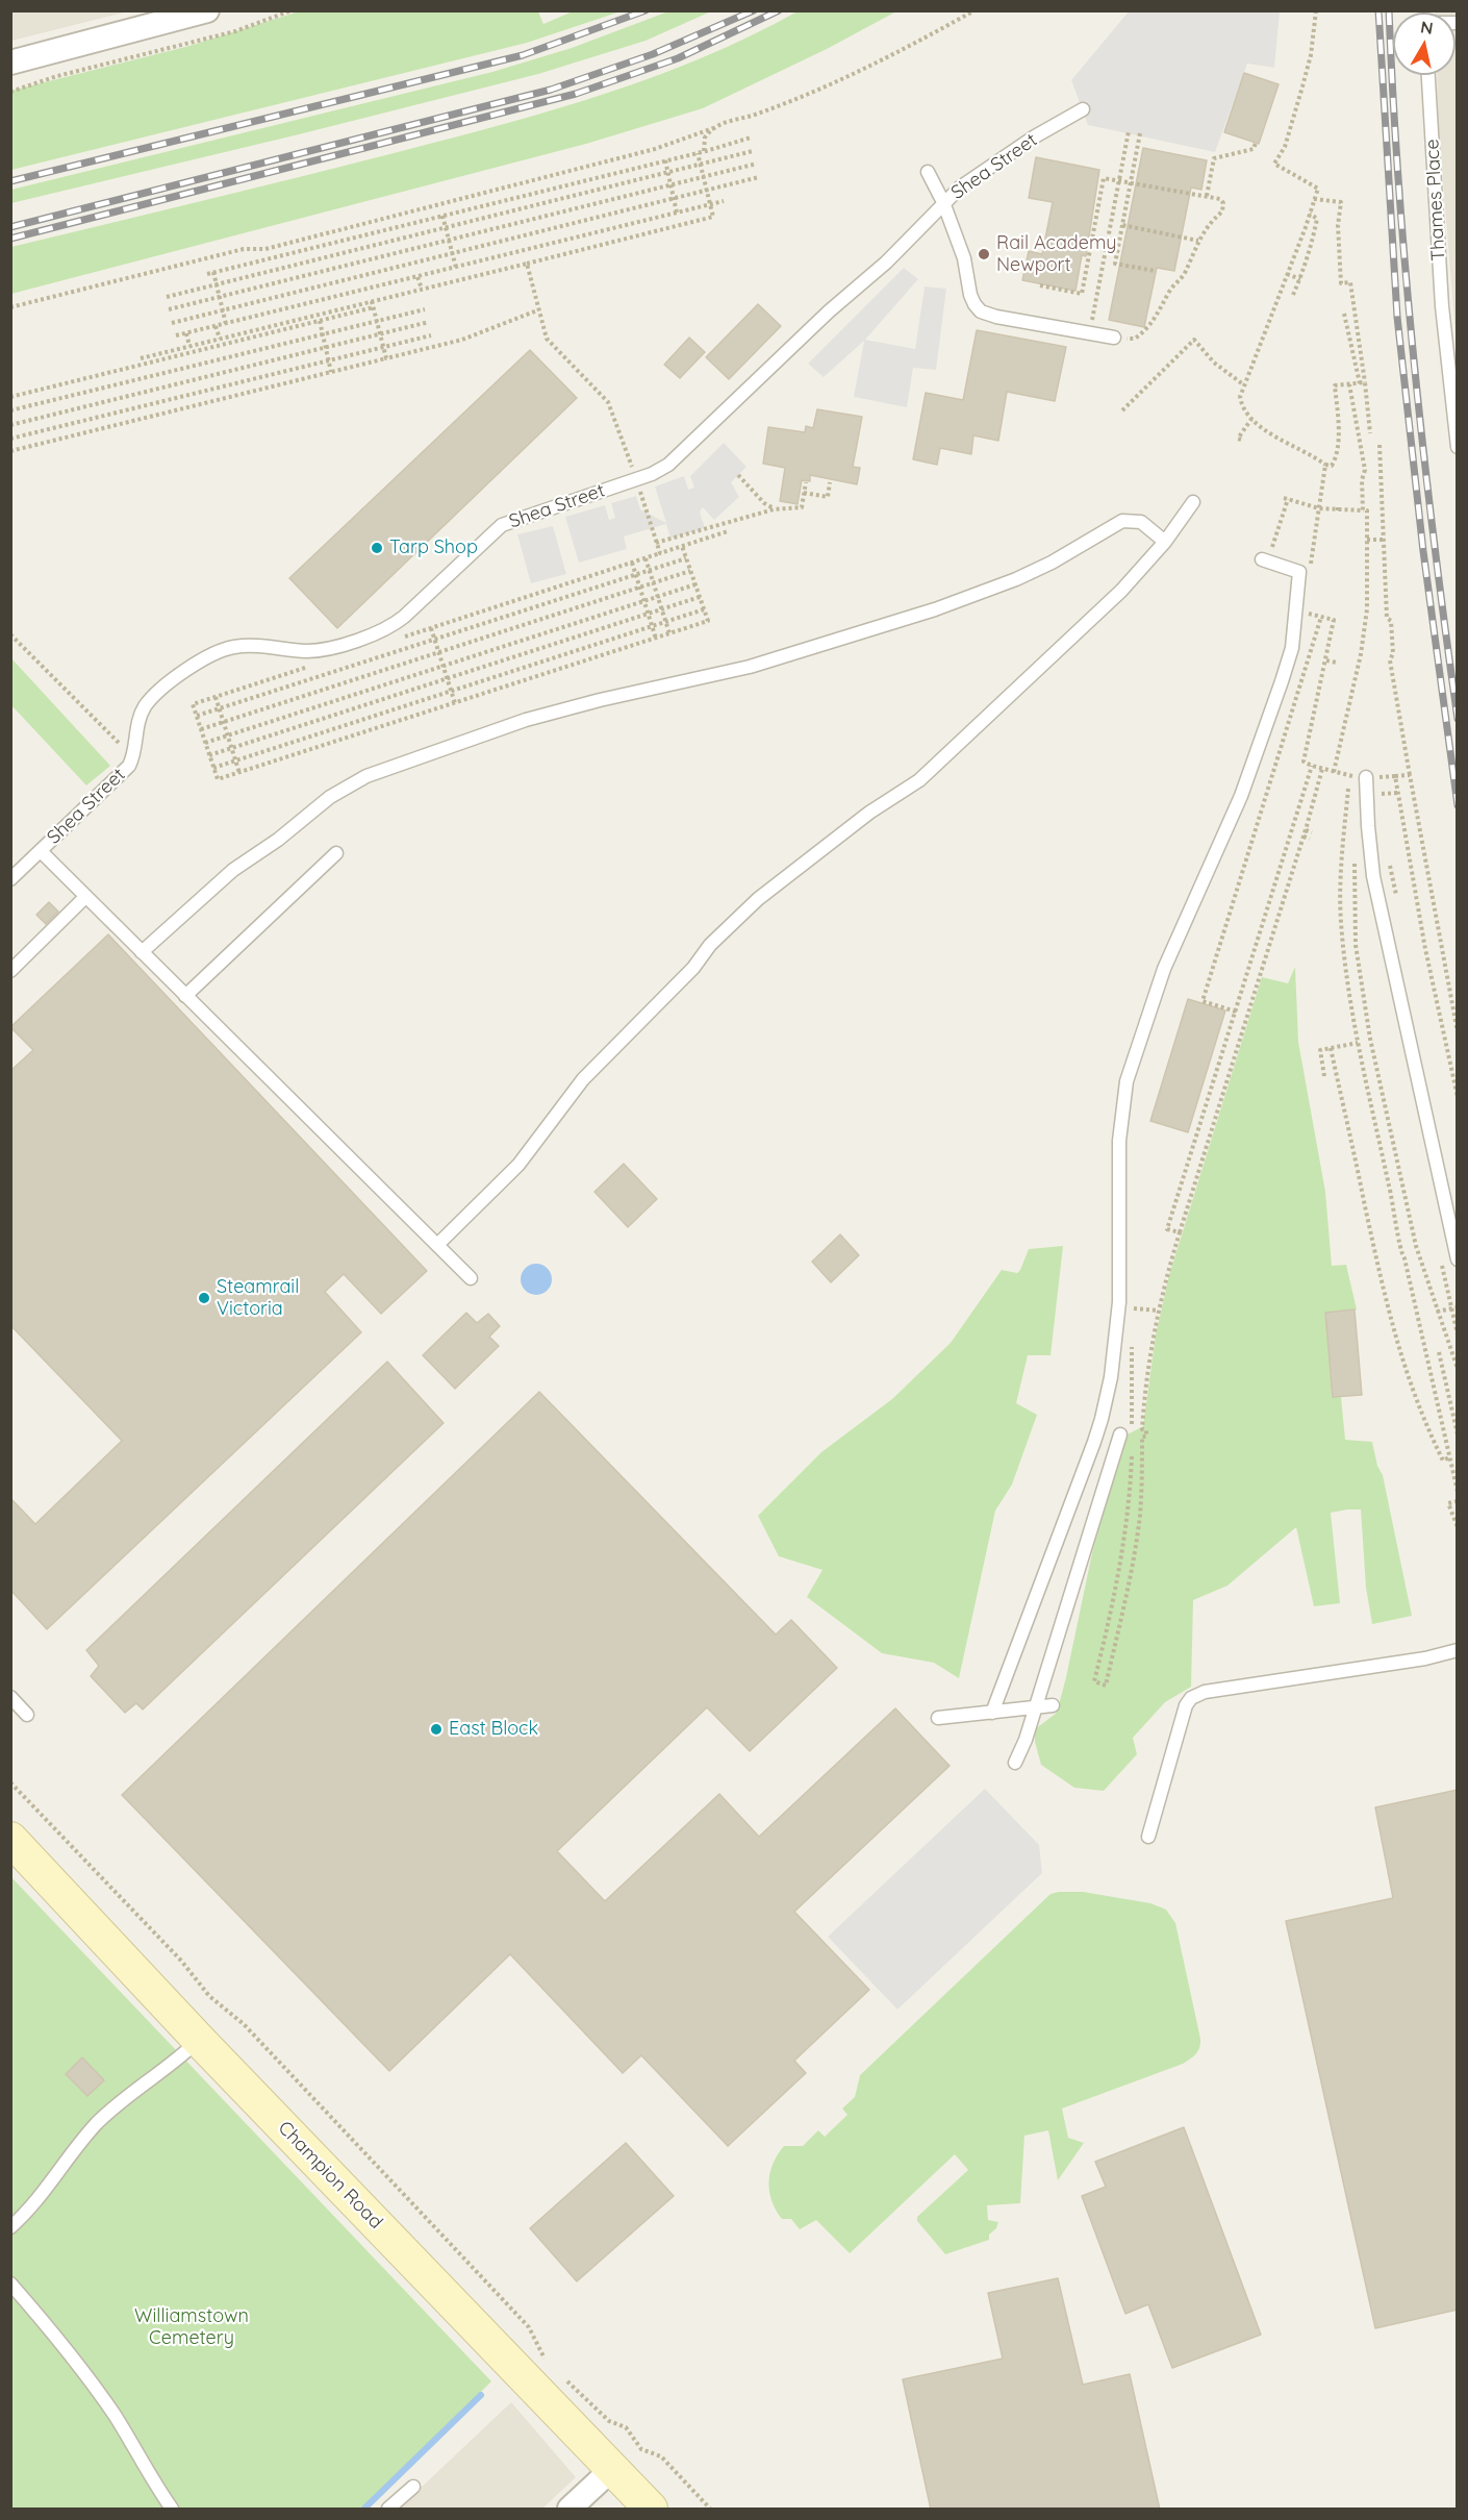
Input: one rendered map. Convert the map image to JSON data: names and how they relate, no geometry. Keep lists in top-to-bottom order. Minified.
{"streets":{"street":["Champion Road"],"lane":["Shea Street","Thames Place"]},"parks":["Williamstown Cemetery"],"places":["Rail Academy Newport","Tarp Shop","Steamrail Victoria","East Block"],"north":"top"}
